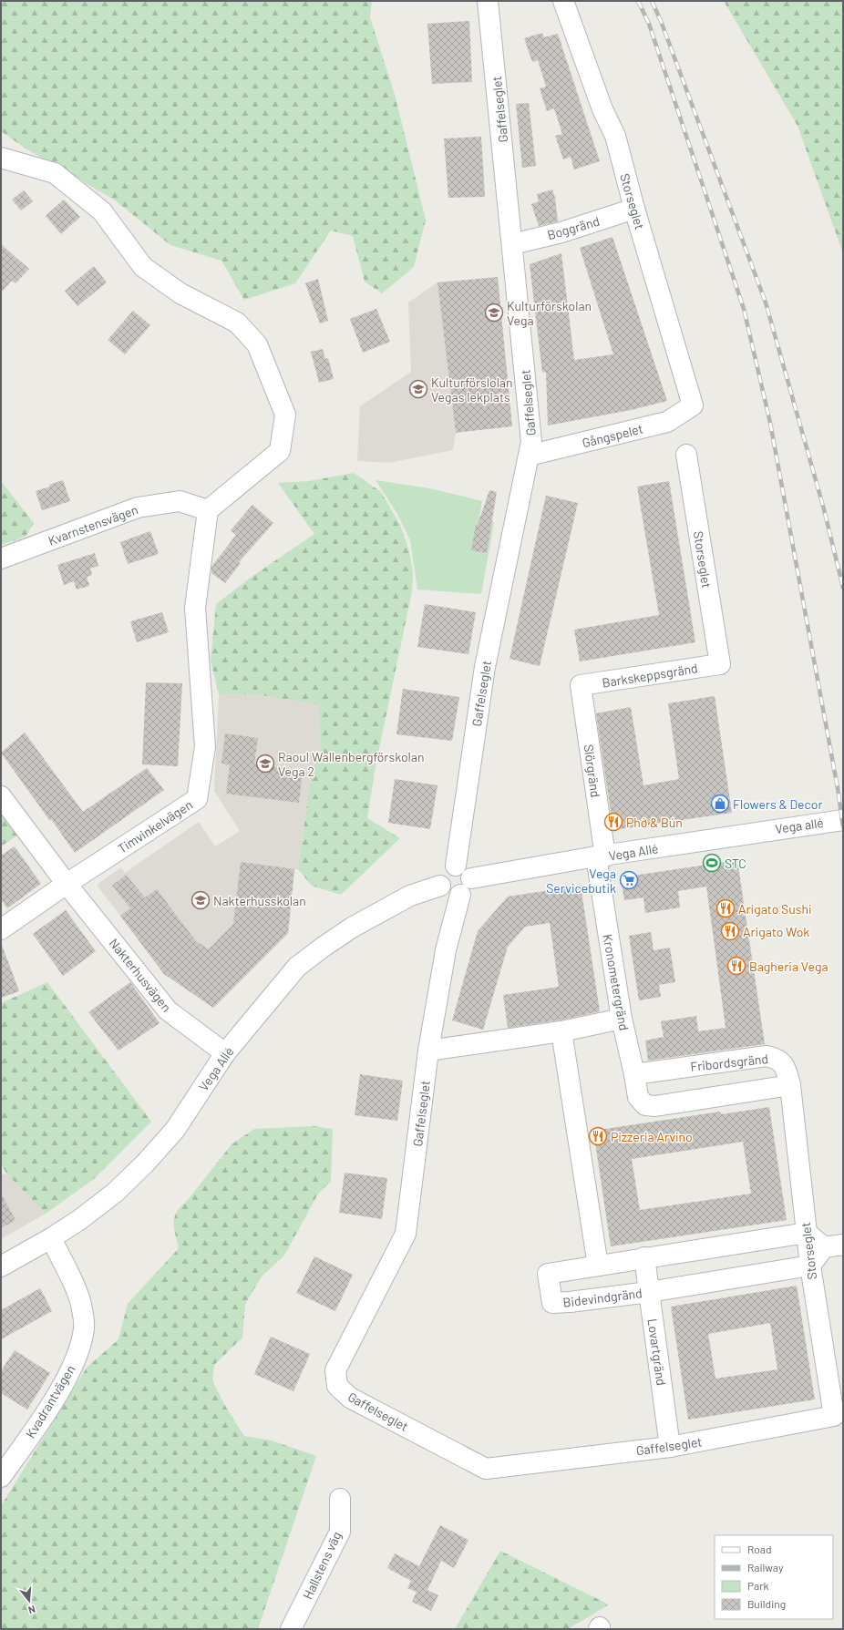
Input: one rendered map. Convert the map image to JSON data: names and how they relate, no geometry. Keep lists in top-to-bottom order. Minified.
{"streets":{"street":["Gaffelseglet","Storseglet","Boggränd","Gångspelet","Kvarnstensvägen","Barkskeppsgränd","Slörgränd","Vega allé","Timvinkelvägen","Vega Allé","Nakterhusvägen","Kronometergränd","Fribordsgränd","Bidevindgränd","Lovartgränd","Kvadrantvägen","Hallstens väg"]},"crossings":[["Gaffelseglet","Storseglet"],["Gaffelseglet","Boggränd"],["Gaffelseglet","Gångspelet"],["Gaffelseglet","Vega Allé"],["Gaffelseglet","Lovartgränd"],["Storseglet","Boggränd"],["Storseglet","Gångspelet"],["Storseglet","Barkskeppsgränd"],["Storseglet","Kronometergränd"],["Storseglet","Fribordsgränd"],["Storseglet","Bidevindgränd"],["Kvarnstensvägen","Timvinkelvägen"],["Barkskeppsgränd","Slörgränd"],["Slörgränd","Vega Allé"],["Slörgränd","Kronometergränd"],["Vega allé","Vega Allé"],["Timvinkelvägen","Nakterhusvägen"],["Vega Allé","Nakterhusvägen"],["Vega Allé","Kronometergränd"],["Vega Allé","Kvadrantvägen"],["Kronometergränd","Fribordsgränd"],["Bidevindgränd","Lovartgränd"]],"places":{"school or university":["Kulturförskolan Vega","Kulturförslolan Vegas lekplats","Raoul Wallenbergförskolan Vega 2","Nakterhusskolan"],"shop":["Flowers & Decor"],"restaurant":["Phở & Bún","Arigato Sushi","Arigato Wok","Bagheria Vega","Pizzeria Arvino"],"sports":["STC"],"supermarket":["Vega Servicebutik"]},"legend":["Road","Railway","Park","Building"],"north":"bottom"}
